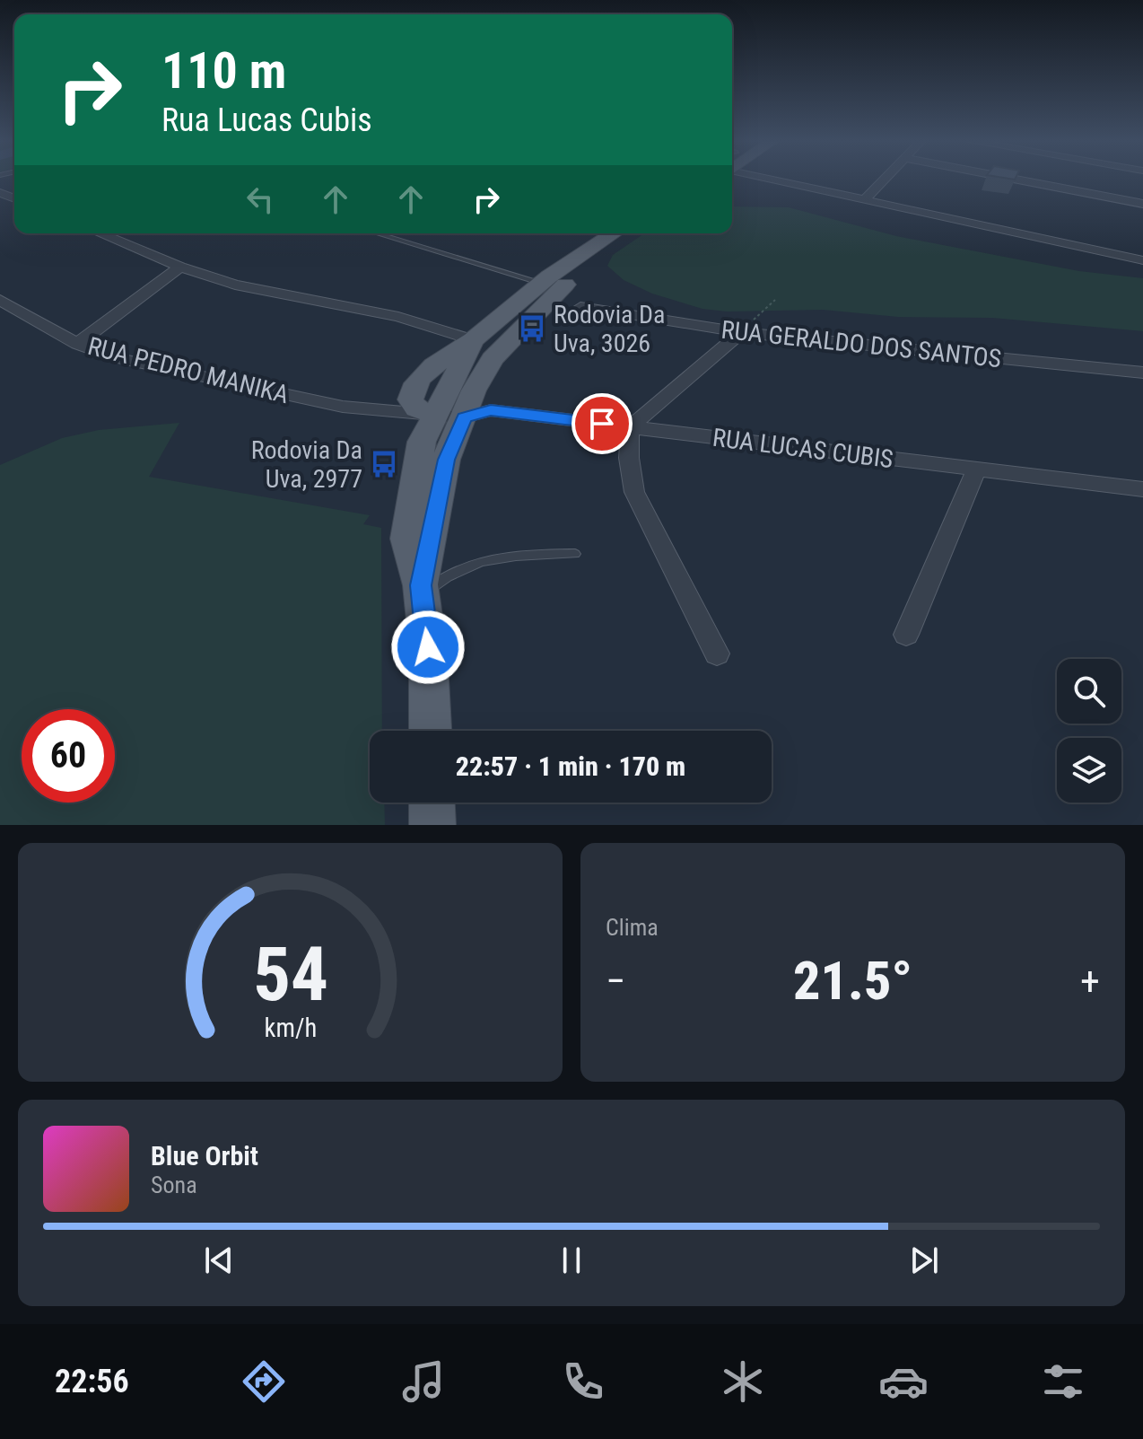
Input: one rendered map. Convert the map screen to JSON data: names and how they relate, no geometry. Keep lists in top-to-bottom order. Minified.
{"streets":{"street":["RUA GERALDO DOS SANTOS","RUA PEDRO MANIKA","RUA LUCAS CUBIS"]},"crossings":[["RUA PEDRO MANIKA","RUA LUCAS CUBIS"]],"places":{"bus stop":["Rodovia Da Uva, 3026","Rodovia Da Uva, 2977"]},"page":{"turn":["110 m","Rua Lucas Cubis"],"limit":"60","trip":"22:57 · 1 min · 170 m","tile":"Clima","heat":["−","21.5°","+"],"song":["Blue Orbit","Sona"],"tabs":"22:56","gauge":["54","km/h"]}}
